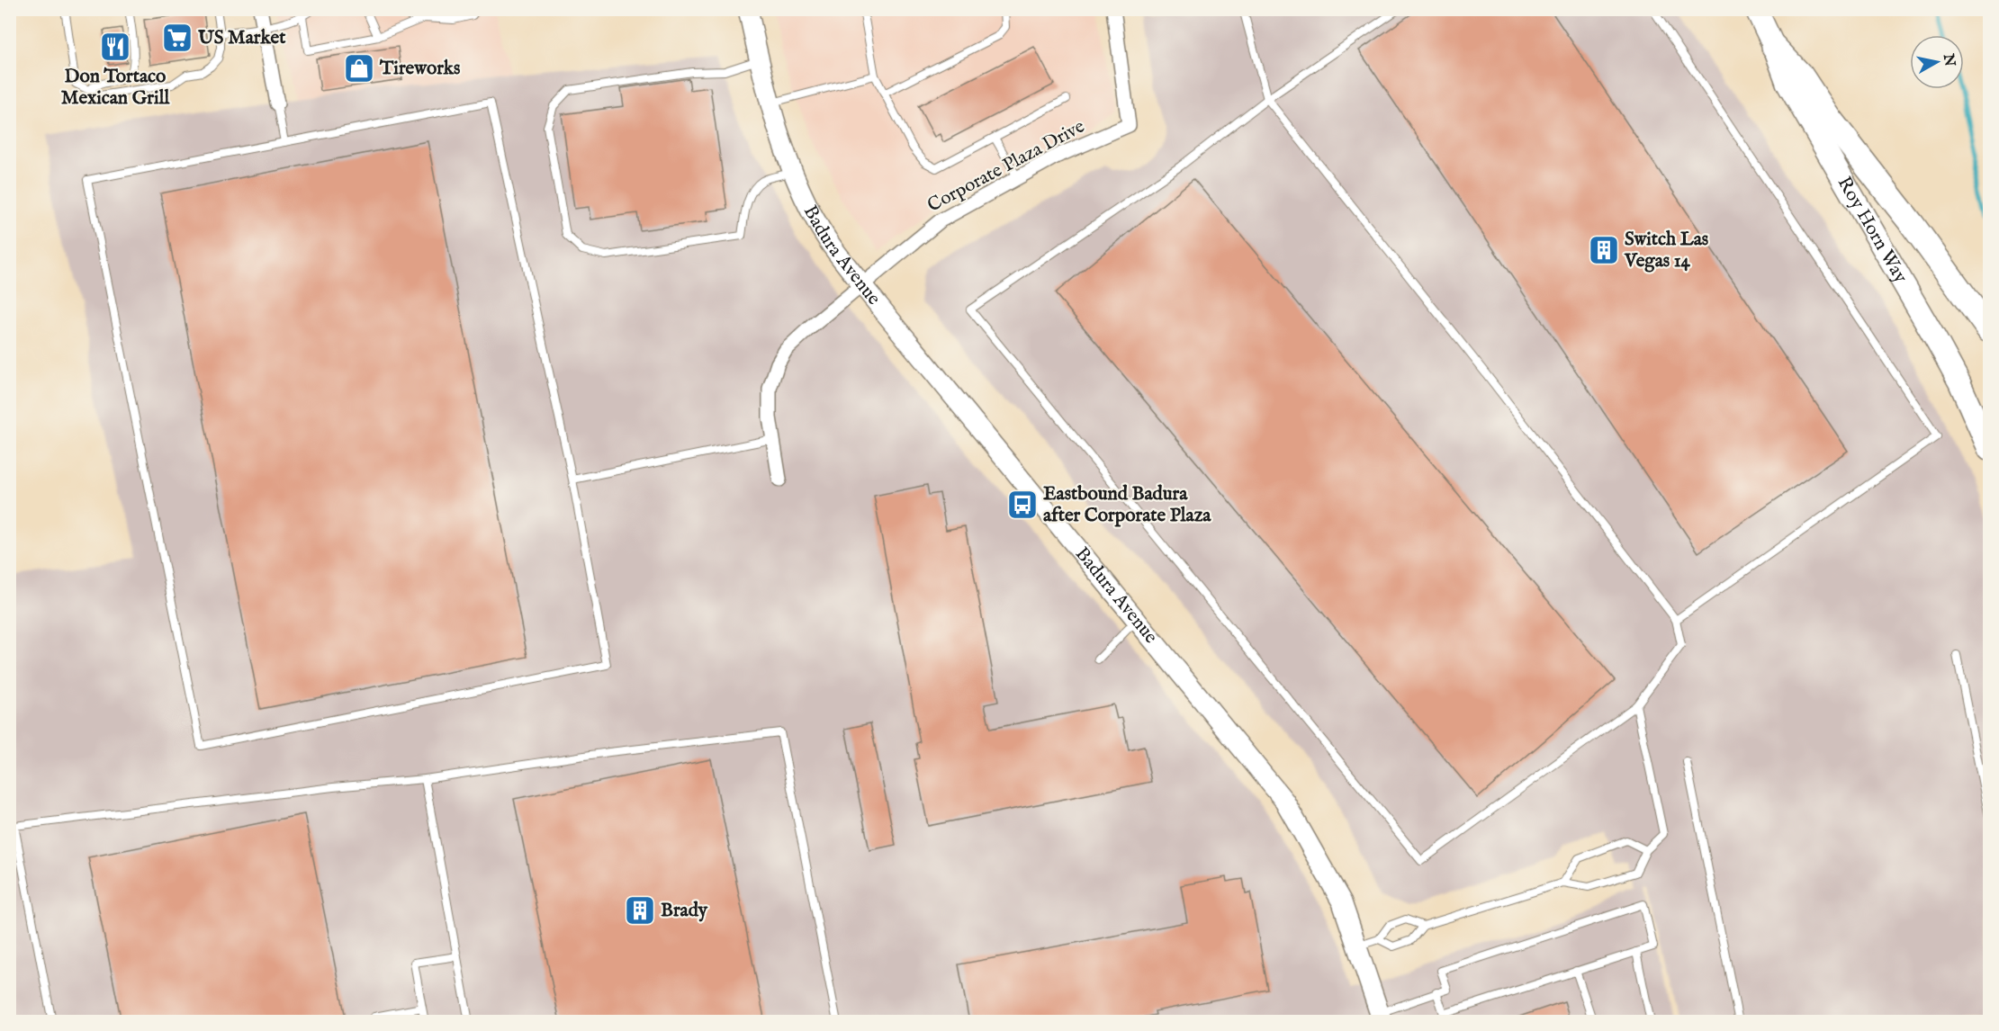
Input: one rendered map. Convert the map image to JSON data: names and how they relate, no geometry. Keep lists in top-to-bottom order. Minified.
{"streets":{"main road":["Roy Horn Way","Badura Avenue"],"street":["Corporate Plaza Drive"]},"crossings":[["Corporate Plaza Drive","Badura Avenue"]],"places":{"supermarket":["US Market"],"restaurant":["Don Tortaco Mexican Grill"],"shop":["Tireworks"],"building":["Switch Las Vegas 14","Brady"],"bus stop":["Eastbound Badura after Corporate Plaza"]},"north":"right"}
